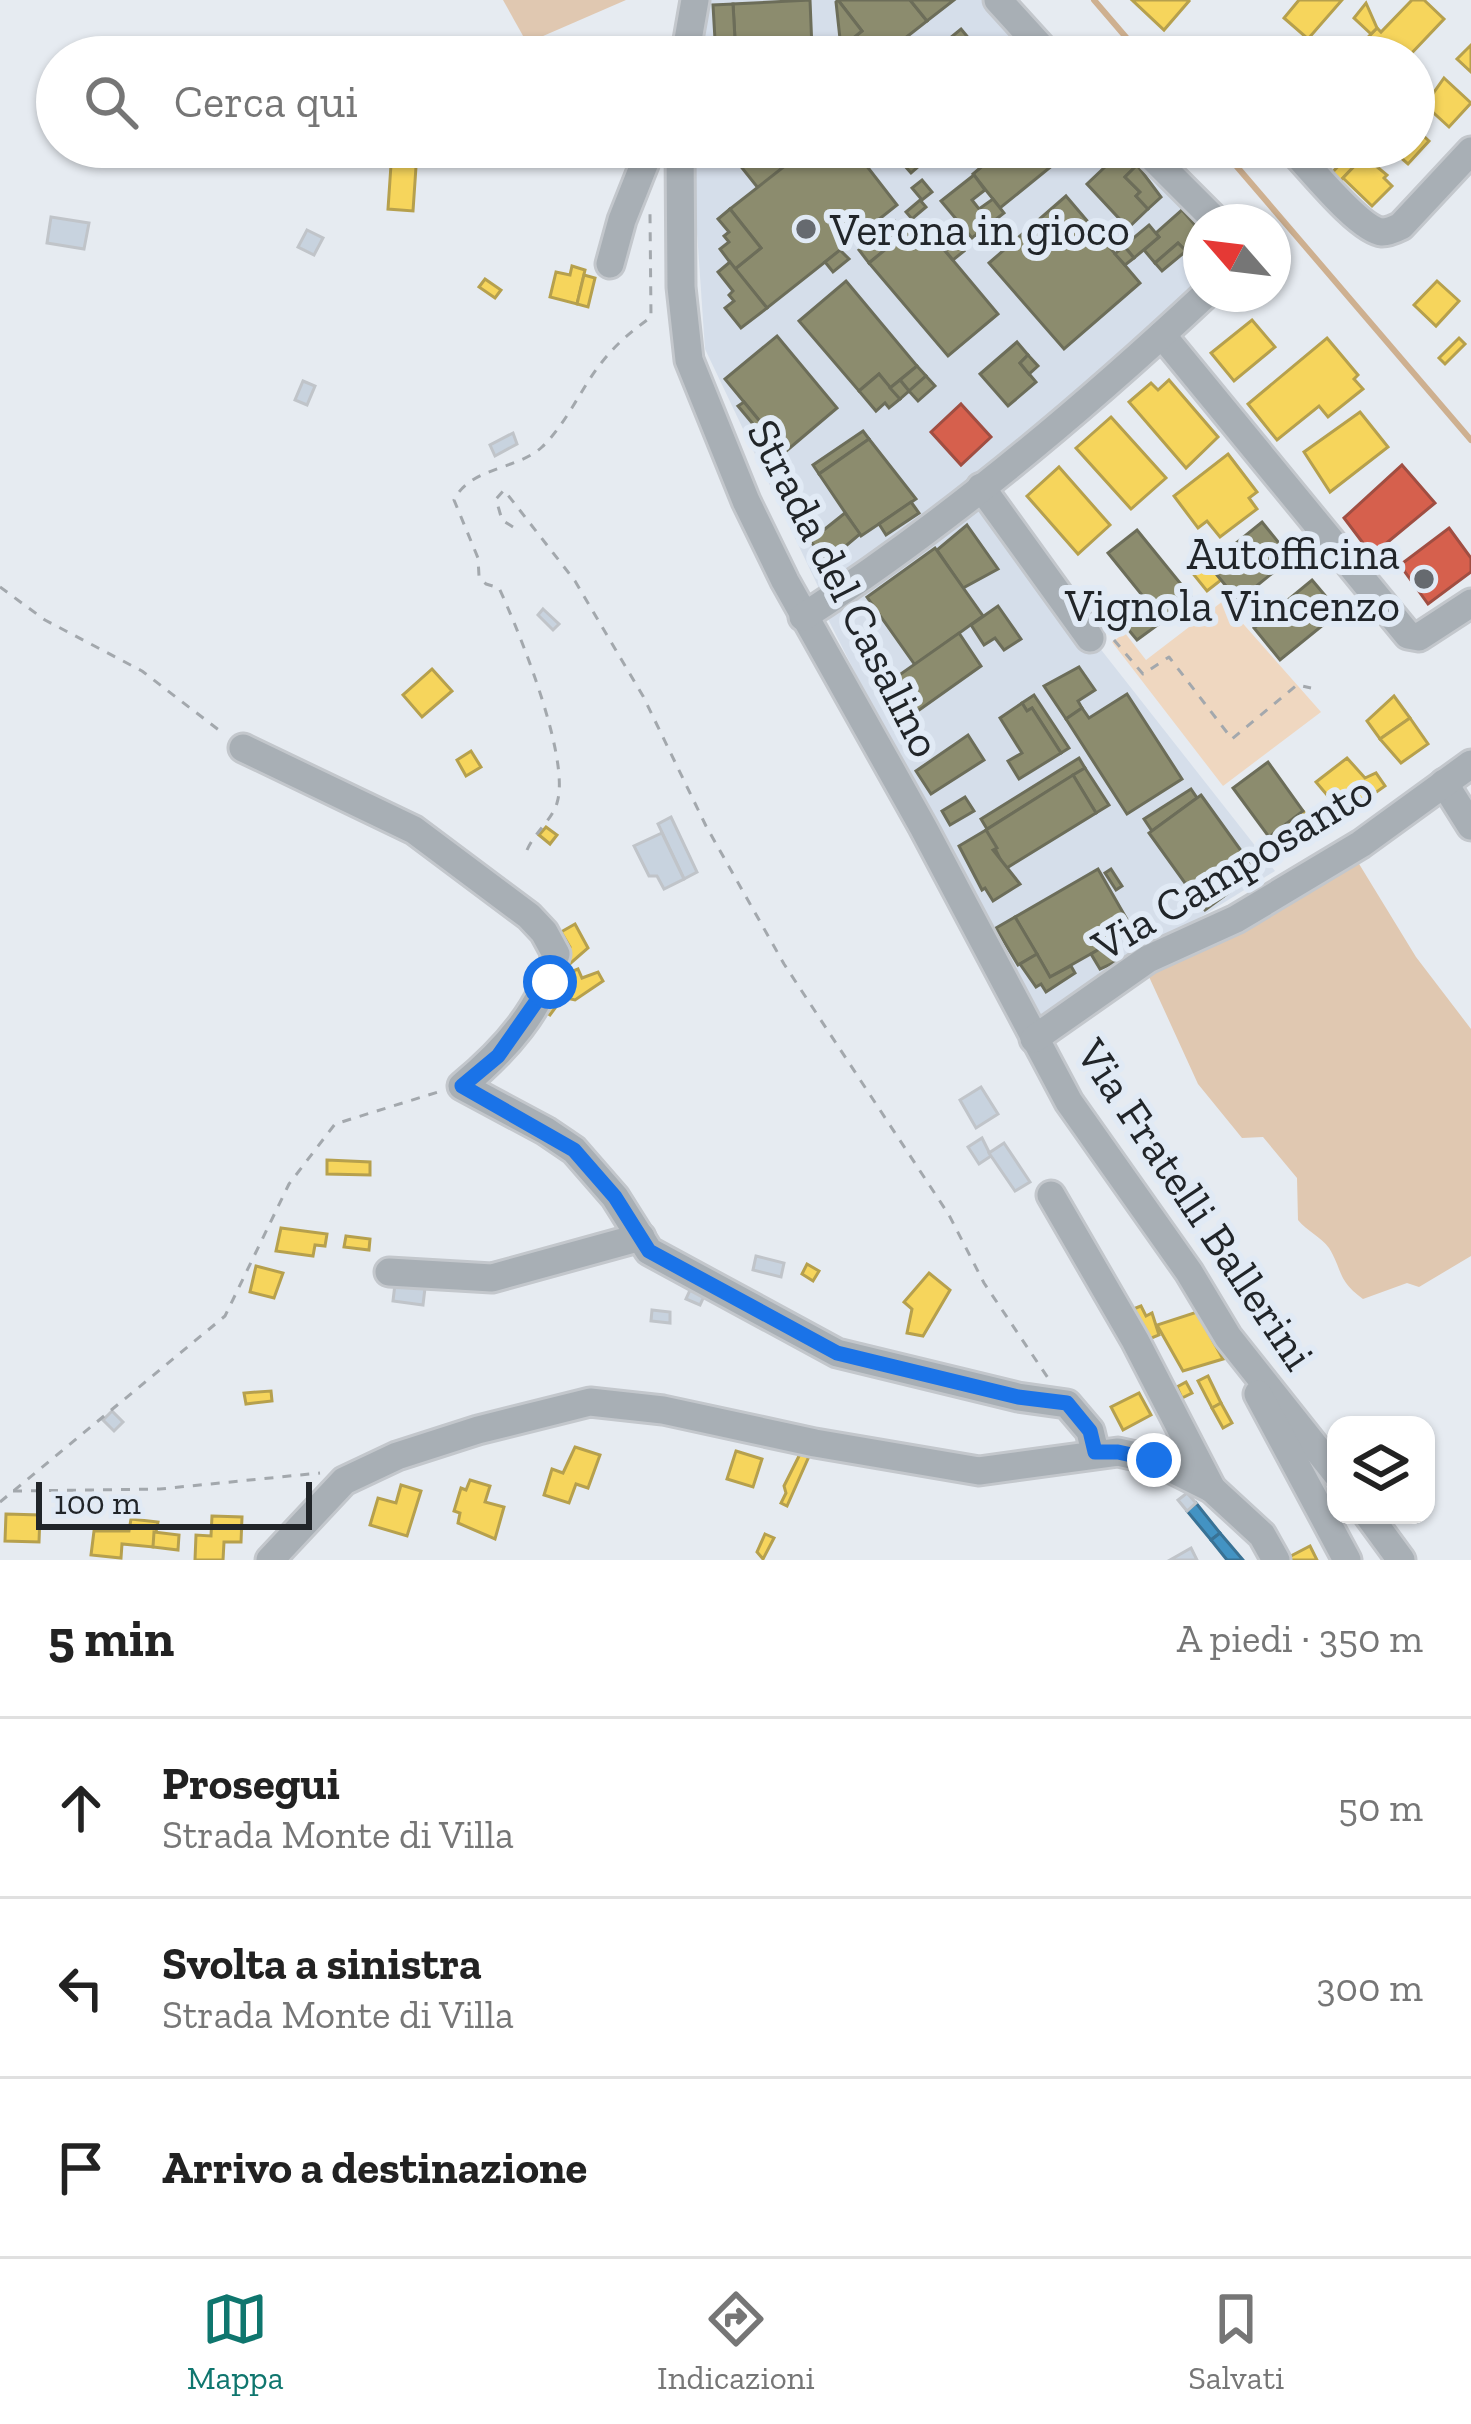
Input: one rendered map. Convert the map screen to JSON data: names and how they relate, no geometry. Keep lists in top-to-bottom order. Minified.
{"streets":{"street":["Strada del Casalino","Via Camposanto","Via Fratelli Ballerini"]},"crossings":[["Strada del Casalino","Via Camposanto"],["Strada del Casalino","Via Fratelli Ballerini"],["Via Camposanto","Via Fratelli Ballerini"]],"places":["Verona in gioco","Autofficina Vignola Vincenzo"],"scale_bar":"100 m","north":"top left","page":{"search":"Cerca qui","scale":"100 m","heading":["5 min","A piedi · 350 m"],"list":[["Prosegui","Strada Monte di Villa","50 m"],["Svolta a sinistra","Strada Monte di Villa","300 m"],"Arrivo a destinazione"],"nav":["Mappa","Indicazioni","Salvati"]}}
